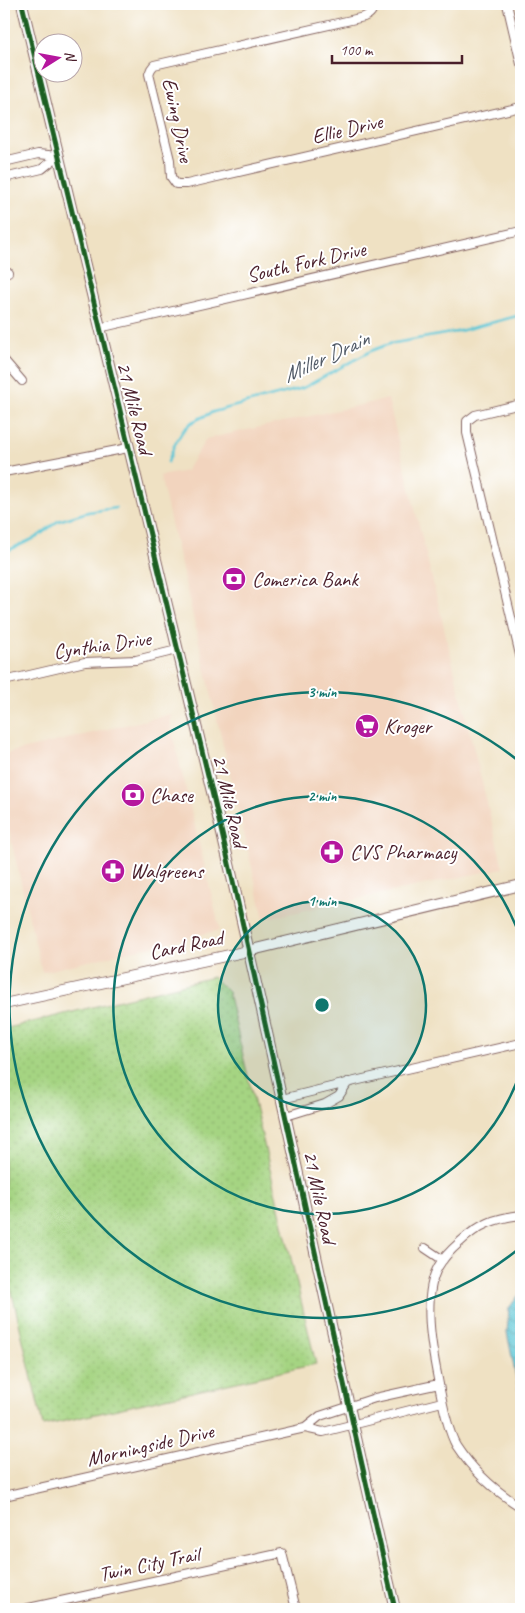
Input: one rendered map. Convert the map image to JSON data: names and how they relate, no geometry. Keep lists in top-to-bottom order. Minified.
{"streets":{"street":["Ewing Drive","Ellie Drive","South Fork Drive","21 Mile Road","Cynthia Drive","Card Road","Morningside Drive","Twin City Trail"]},"crossings":[["Ewing Drive","Ellie Drive"],["South Fork Drive","21 Mile Road"],["21 Mile Road","Cynthia Drive"],["21 Mile Road","Card Road"],["21 Mile Road","Morningside Drive"]],"water":["Miller Drain"],"places":{"bank":["Comerica Bank","Chase"],"supermarket":["Kroger"],"pharmacy":["CVS Pharmacy","Walgreens"]},"scale_bar":"100 m","north":"right","rings":["3 min","2 min","1 min"]}
